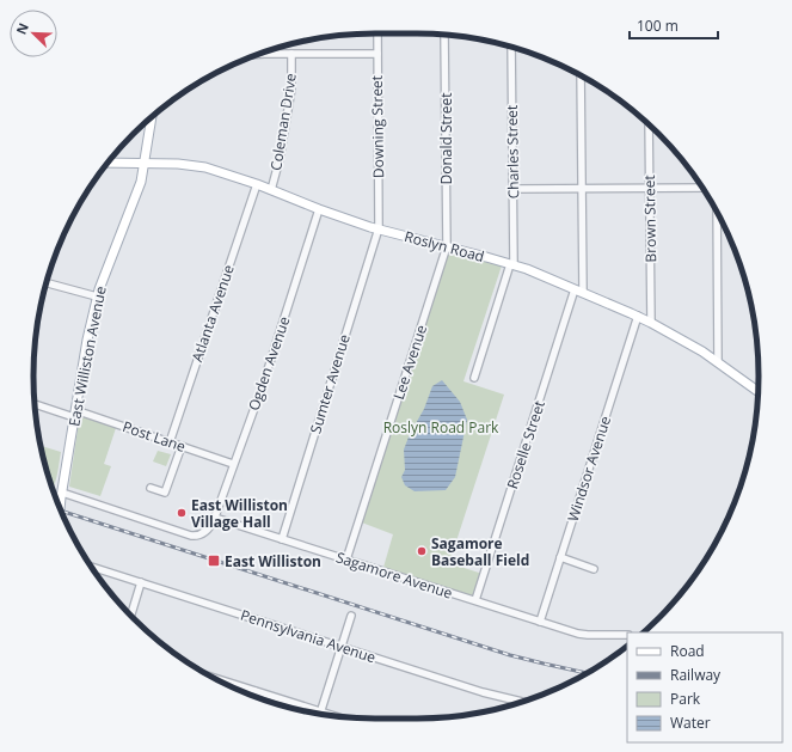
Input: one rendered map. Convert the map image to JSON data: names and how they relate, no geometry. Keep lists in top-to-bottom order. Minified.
{"streets":{"main road":["Roslyn Road","East Williston Avenue"],"street":["Coleman Drive","Downing Street","Donald Street","Charles Street","Brown Street","Atlanta Avenue","Lee Avenue","Ogden Avenue","Sumter Avenue","Post Lane","Roselle Street","Windsor Avenue","Sagamore Avenue","Pennsylvania Avenue"]},"crossings":[["Coleman Drive","Roslyn Road"],["Downing Street","Roslyn Road"],["Downing Street","Sumter Avenue"],["Donald Street","Roslyn Road"],["Donald Street","Lee Avenue"],["Charles Street","Roslyn Road"],["Brown Street","Roslyn Road"],["Roslyn Road","Atlanta Avenue"],["Roslyn Road","East Williston Avenue"],["Roslyn Road","Lee Avenue"],["Roslyn Road","Ogden Avenue"],["Roslyn Road","Sumter Avenue"],["Roslyn Road","Roselle Street"],["Roslyn Road","Windsor Avenue"],["Atlanta Avenue","Post Lane"],["East Williston Avenue","Post Lane"],["Lee Avenue","Sagamore Avenue"],["Ogden Avenue","Post Lane"],["Ogden Avenue","Sagamore Avenue"],["Sumter Avenue","Sagamore Avenue"],["Roselle Street","Sagamore Avenue"],["Windsor Avenue","Sagamore Avenue"]],"parks":["Roslyn Road Park"],"places":{"other":["East Williston Village Hall","Sagamore Baseball Field"],"transit":["East Williston"]},"legend":["Road","Railway","Park","Water"],"scale_bar":"100 m","north":"top left"}
